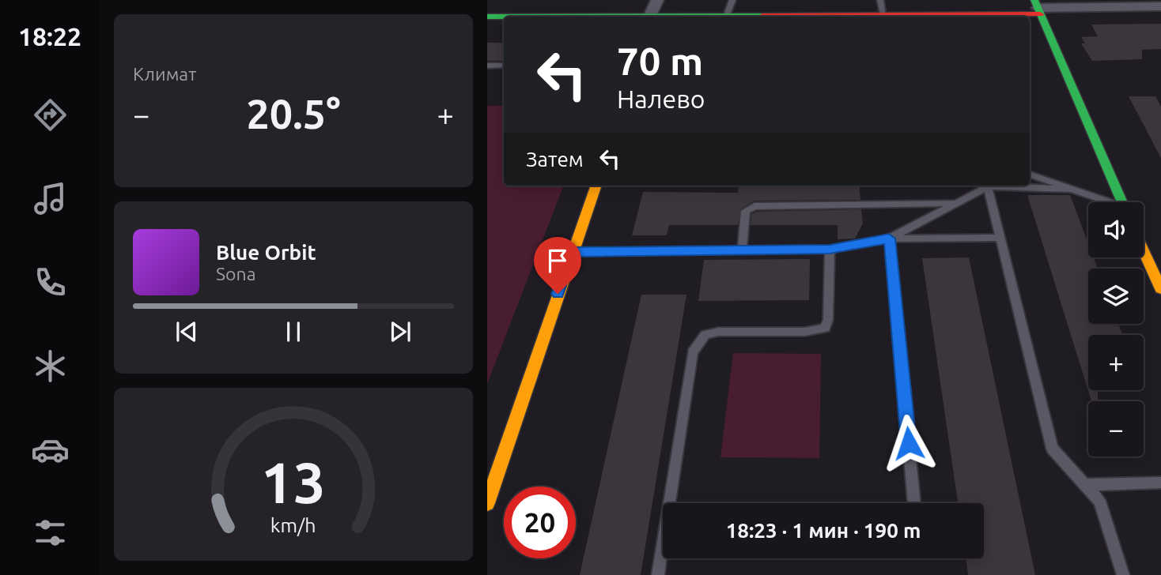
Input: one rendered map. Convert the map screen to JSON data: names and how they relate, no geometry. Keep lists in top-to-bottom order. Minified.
{"page":{"tabs":"18:22","tile":"Климат","turn":["70 m","Налево"],"heat":["−","20.5°","+"],"then":"Затем","map_buttons":["+","−"],"song":["Blue Orbit","Sona"],"limit":"20","trip":"18:23 · 1 мин · 190 m","gauge":["13","km/h"]}}
